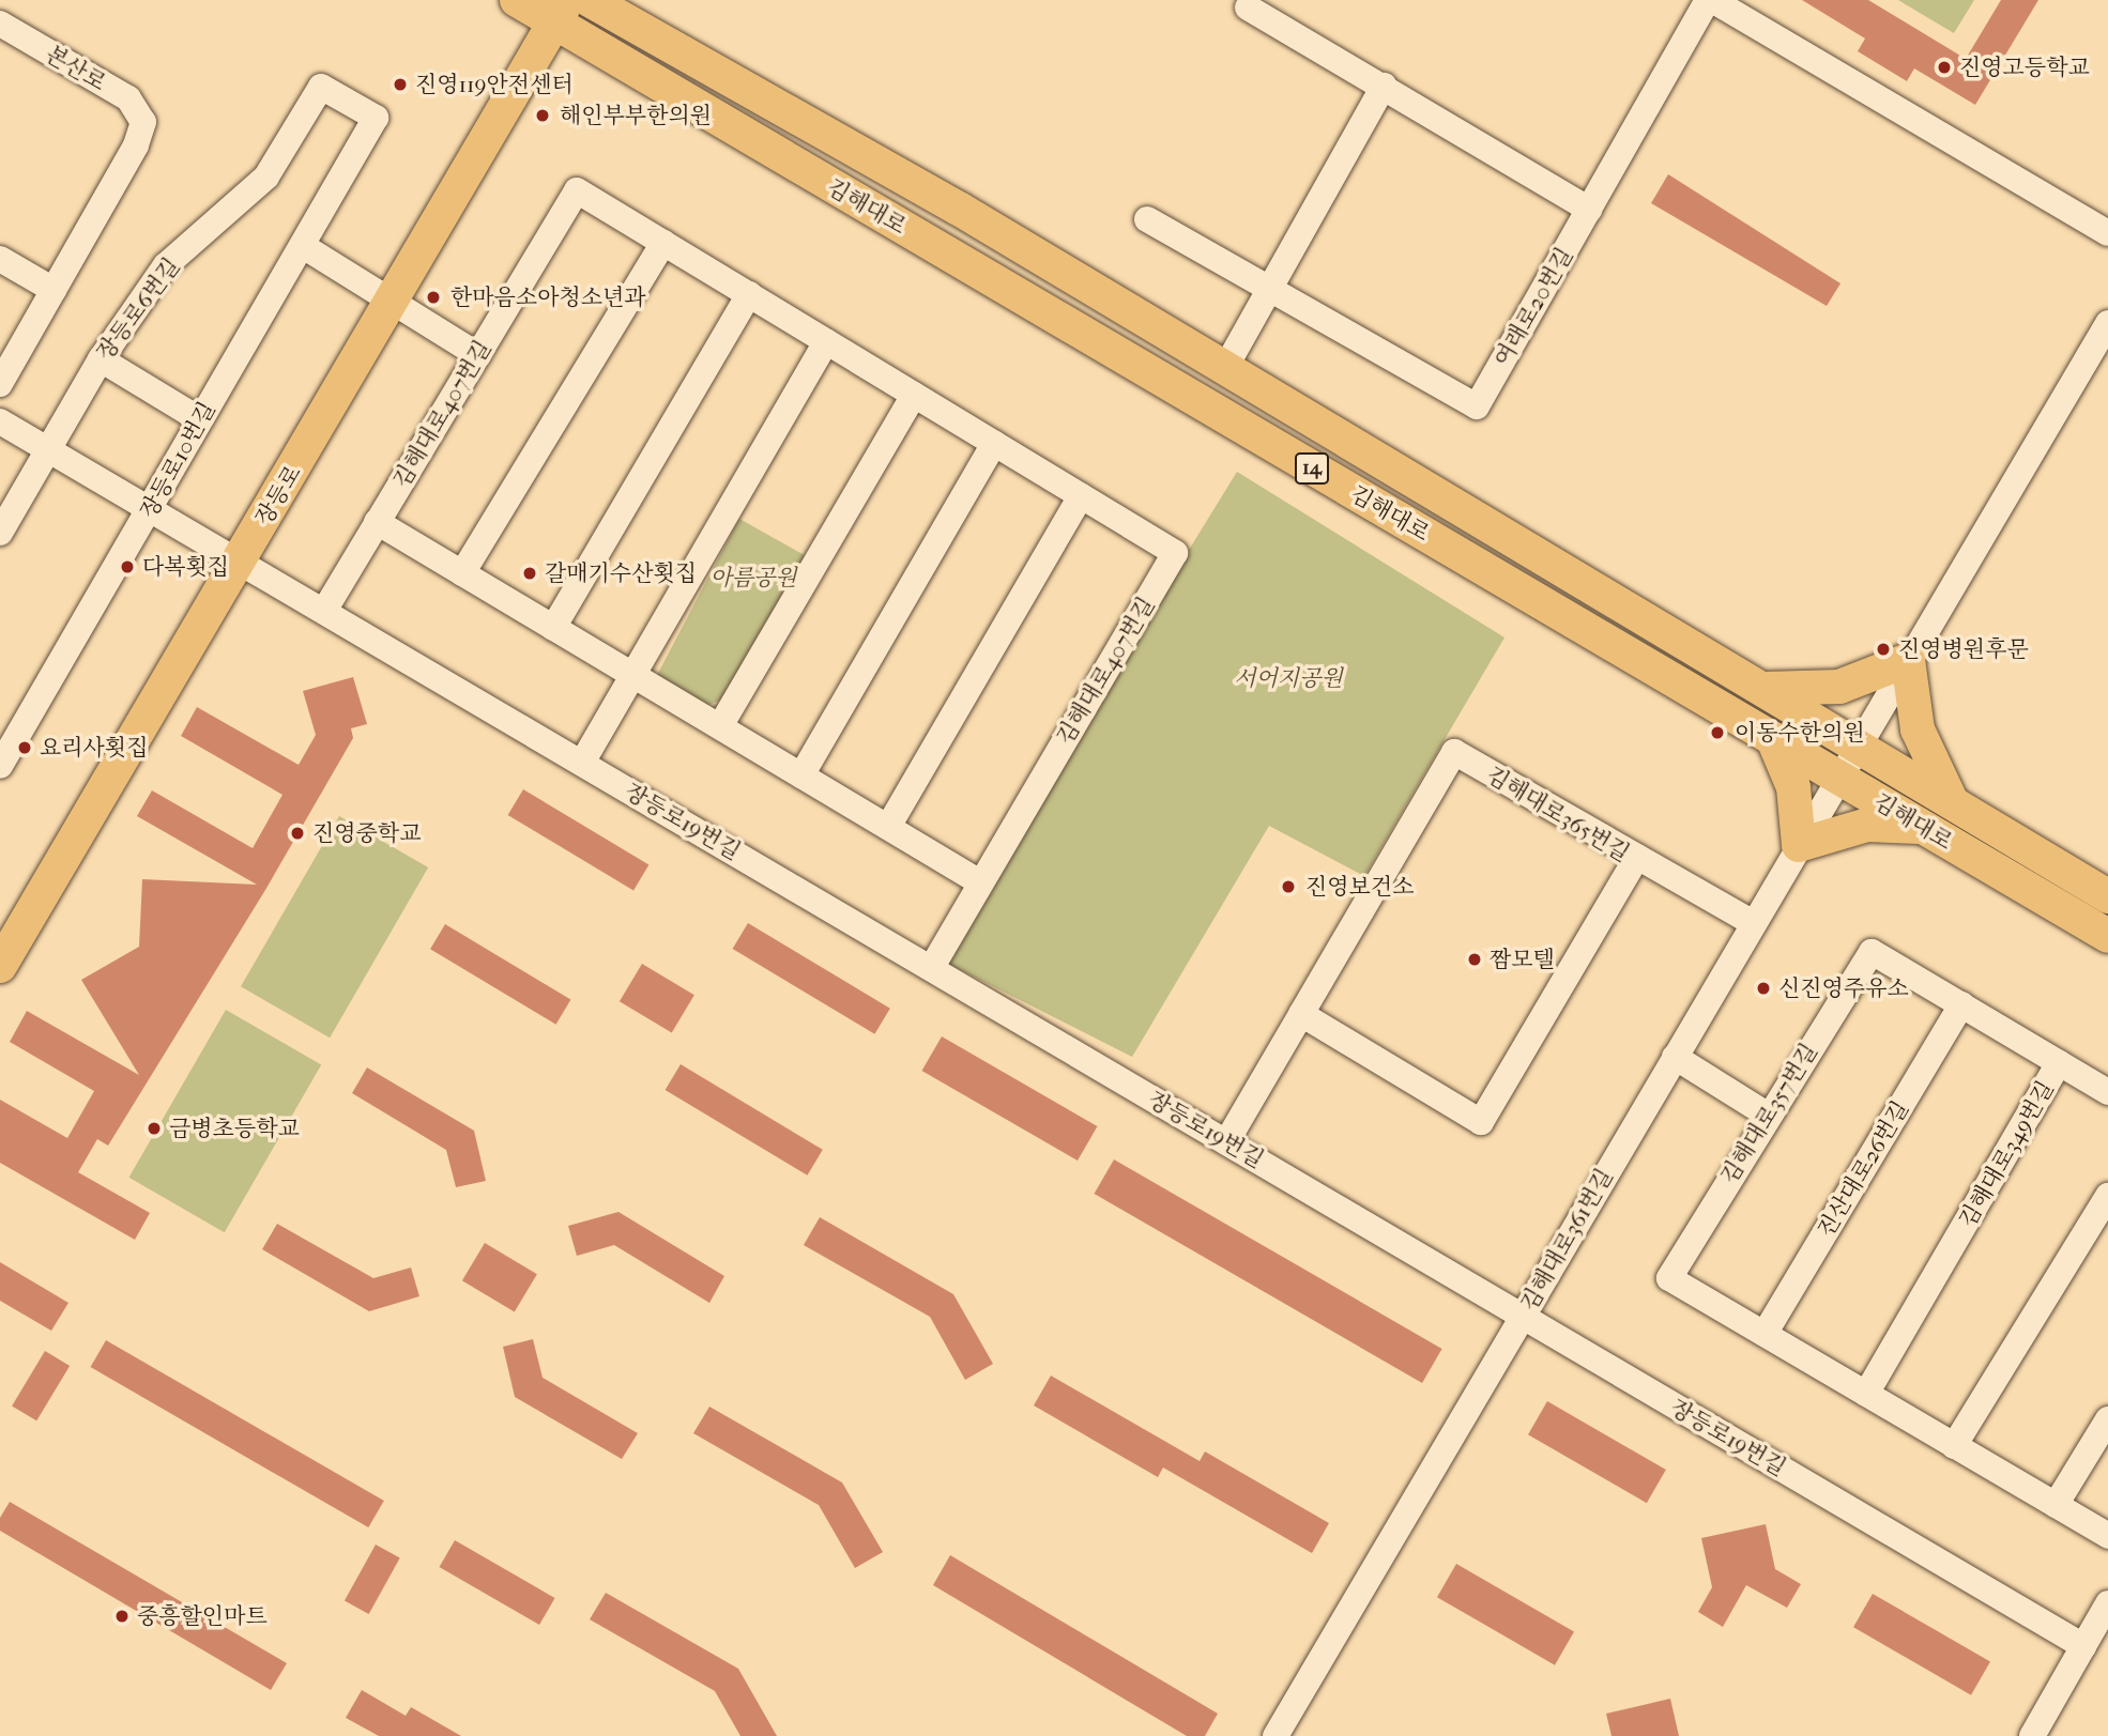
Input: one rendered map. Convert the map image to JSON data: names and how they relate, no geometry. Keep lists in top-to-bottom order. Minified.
{"streets":{"main road":["김해대로","14","장등로"],"street":["본산로","여래로20번길","장등로6번길","김해대로407번길","장등로10번길","김해대로365번길","장등로19번길","김해대로357번길","김해대로349번길","진산대로26번길","김해대로361번길"]},"crossings":[["김해대로","장등로"],["김해대로","김해대로361번길"],["장등로6번길","장등로10번길"],["장등로6번길","장등로19번길"],["김해대로407번길","장등로19번길"],["장등로10번길","장등로19번길"],["장등로","장등로19번길"],["김해대로365번길","장등로19번길"],["장등로19번길","김해대로361번길"],["김해대로357번길","김해대로349번길"],["김해대로357번길","진산대로26번길"],["김해대로349번길","진산대로26번길"]],"parks":["아름공원","서어지공원"],"places":["진영고등학교","진영119안전센터","해인부부한의원","한마음소아청소년과","다복횟집","갈매기수산횟집","진영병원후문","이동수한의원","요리사횟집","진영중학교","진영보건소","짬모텔","신진영주유소","금병초등학교","중흥할인마트"]}
